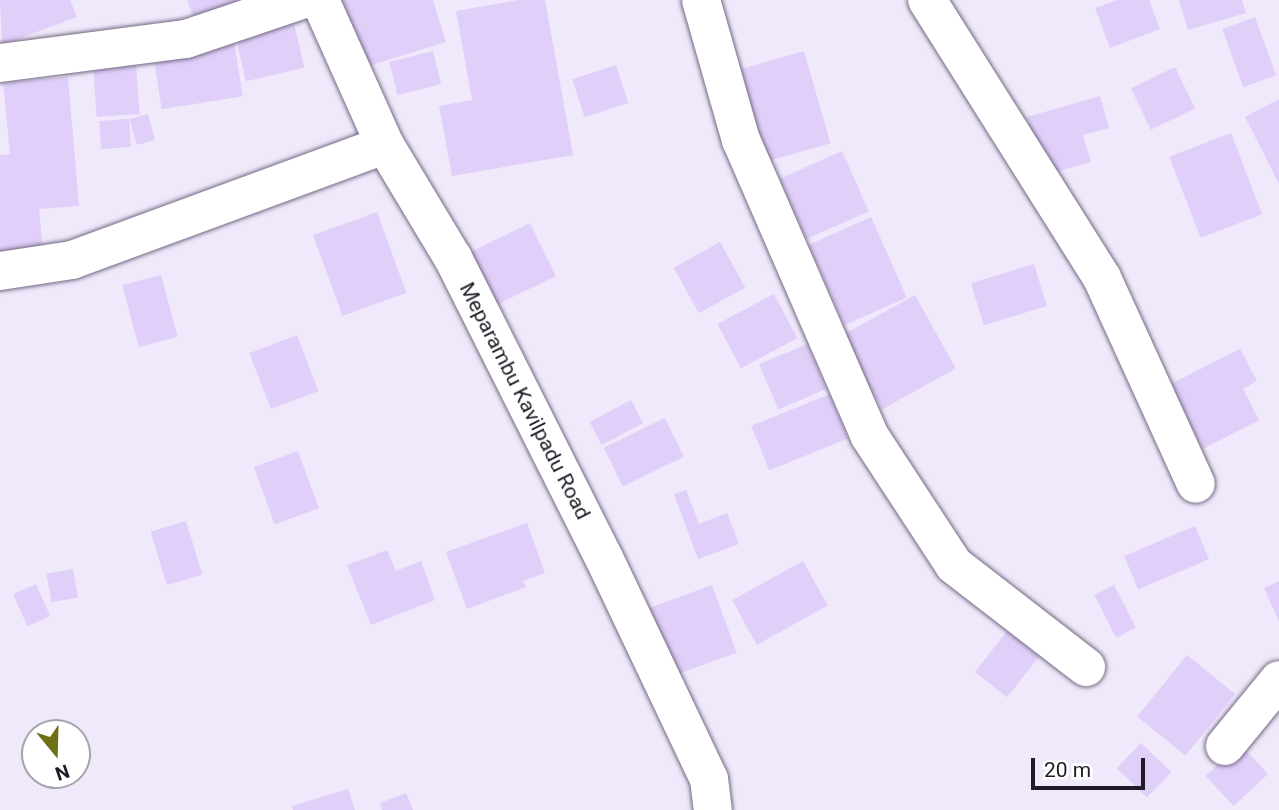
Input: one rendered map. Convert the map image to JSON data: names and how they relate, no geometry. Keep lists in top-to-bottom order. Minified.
{"streets":{"street":["Meparambu Kavilpadu Road"]},"scale_bar":"20 m","north":"bottom"}
